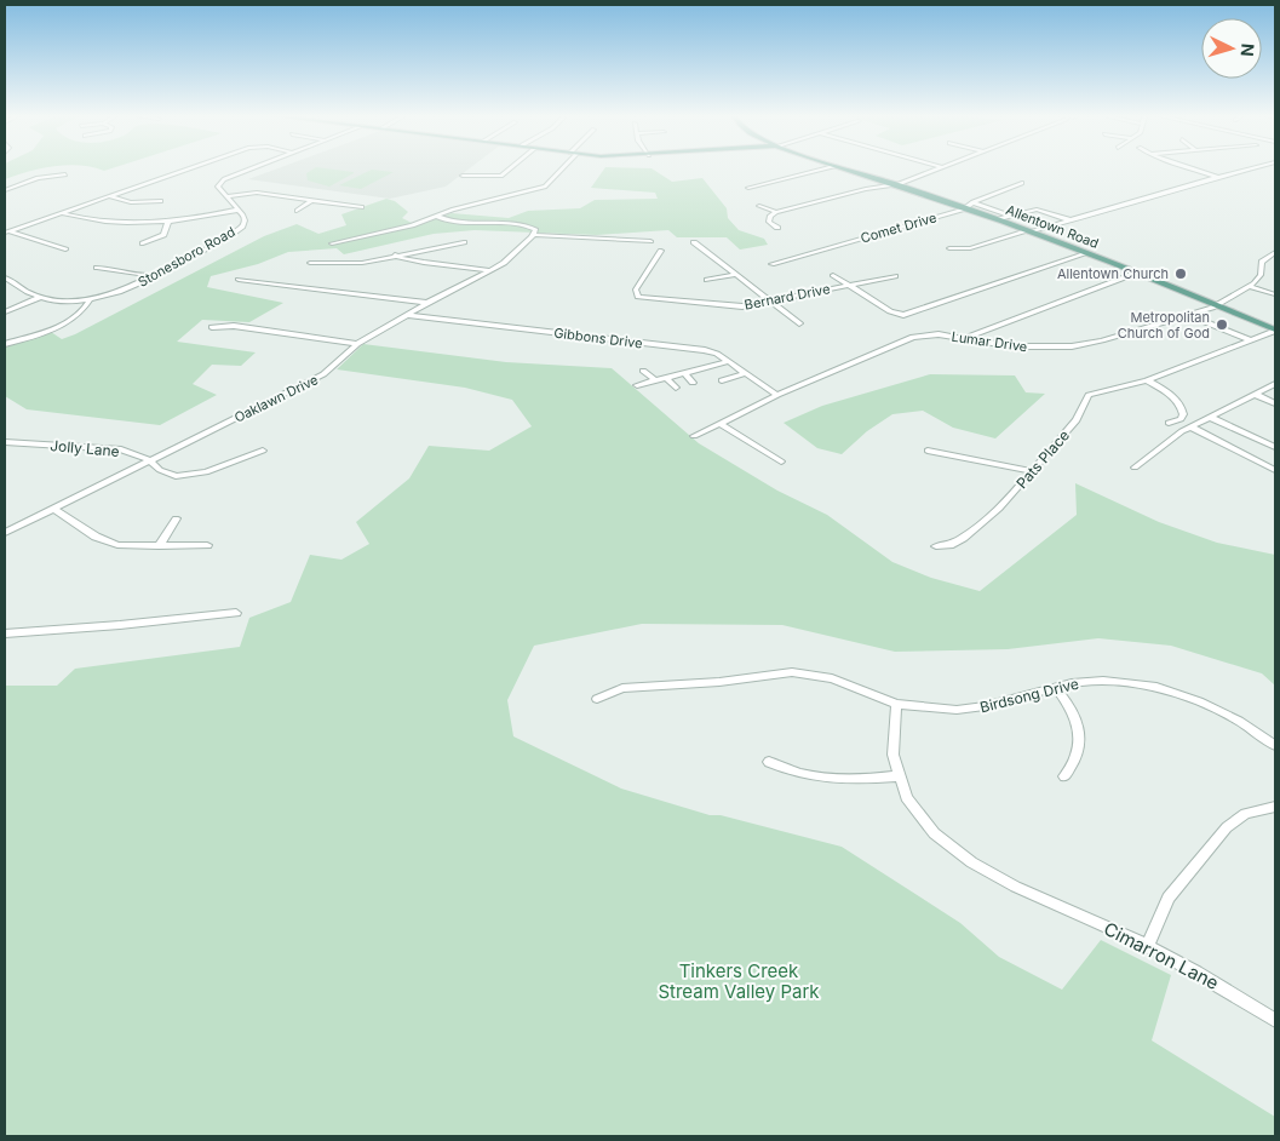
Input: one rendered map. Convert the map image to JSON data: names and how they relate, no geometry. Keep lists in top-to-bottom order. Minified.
{"streets":{"main road":["Allentown Road"],"street":["Comet Drive","Stonesboro Road","Bernard Drive","Gibbons Drive","Lumar Drive","Oaklawn Drive","Jolly Lane","Pats Place","Birdsong Drive","Cimarron Lane"]},"crossings":[["Allentown Road","Comet Drive"],["Allentown Road","Lumar Drive"],["Allentown Road","Pats Place"],["Gibbons Drive","Lumar Drive"],["Gibbons Drive","Oaklawn Drive"],["Oaklawn Drive","Jolly Lane"]],"parks":["Tinkers Creek Stream Valley Park"],"places":["Allentown Church","Metropolitan Church of God"],"north":"right"}
